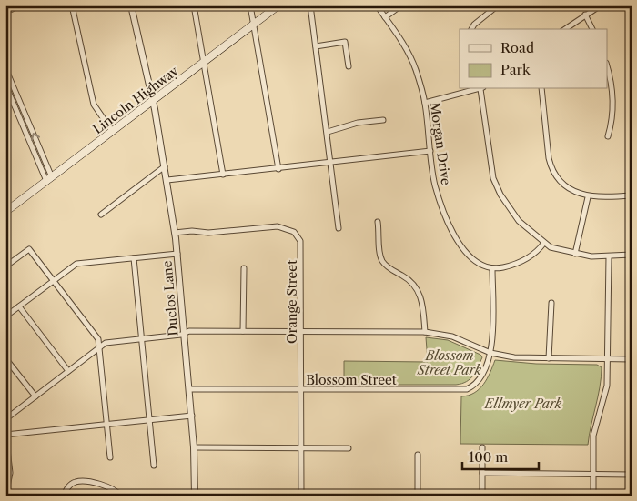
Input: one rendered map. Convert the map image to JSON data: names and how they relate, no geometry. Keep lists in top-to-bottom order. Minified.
{"streets":{"main road":["Lincoln Highway"],"street":["Morgan Drive","Duclos Lane","Orange Street","Blossom Street"]},"crossings":[["Lincoln Highway","Duclos Lane"],["Duclos Lane","Orange Street"],["Duclos Lane","Blossom Street"],["Orange Street","Blossom Street"]],"parks":["Blossom Street Park","Ellmyer Park"],"legend":["Road","Park"],"scale_bar":"100 m"}
